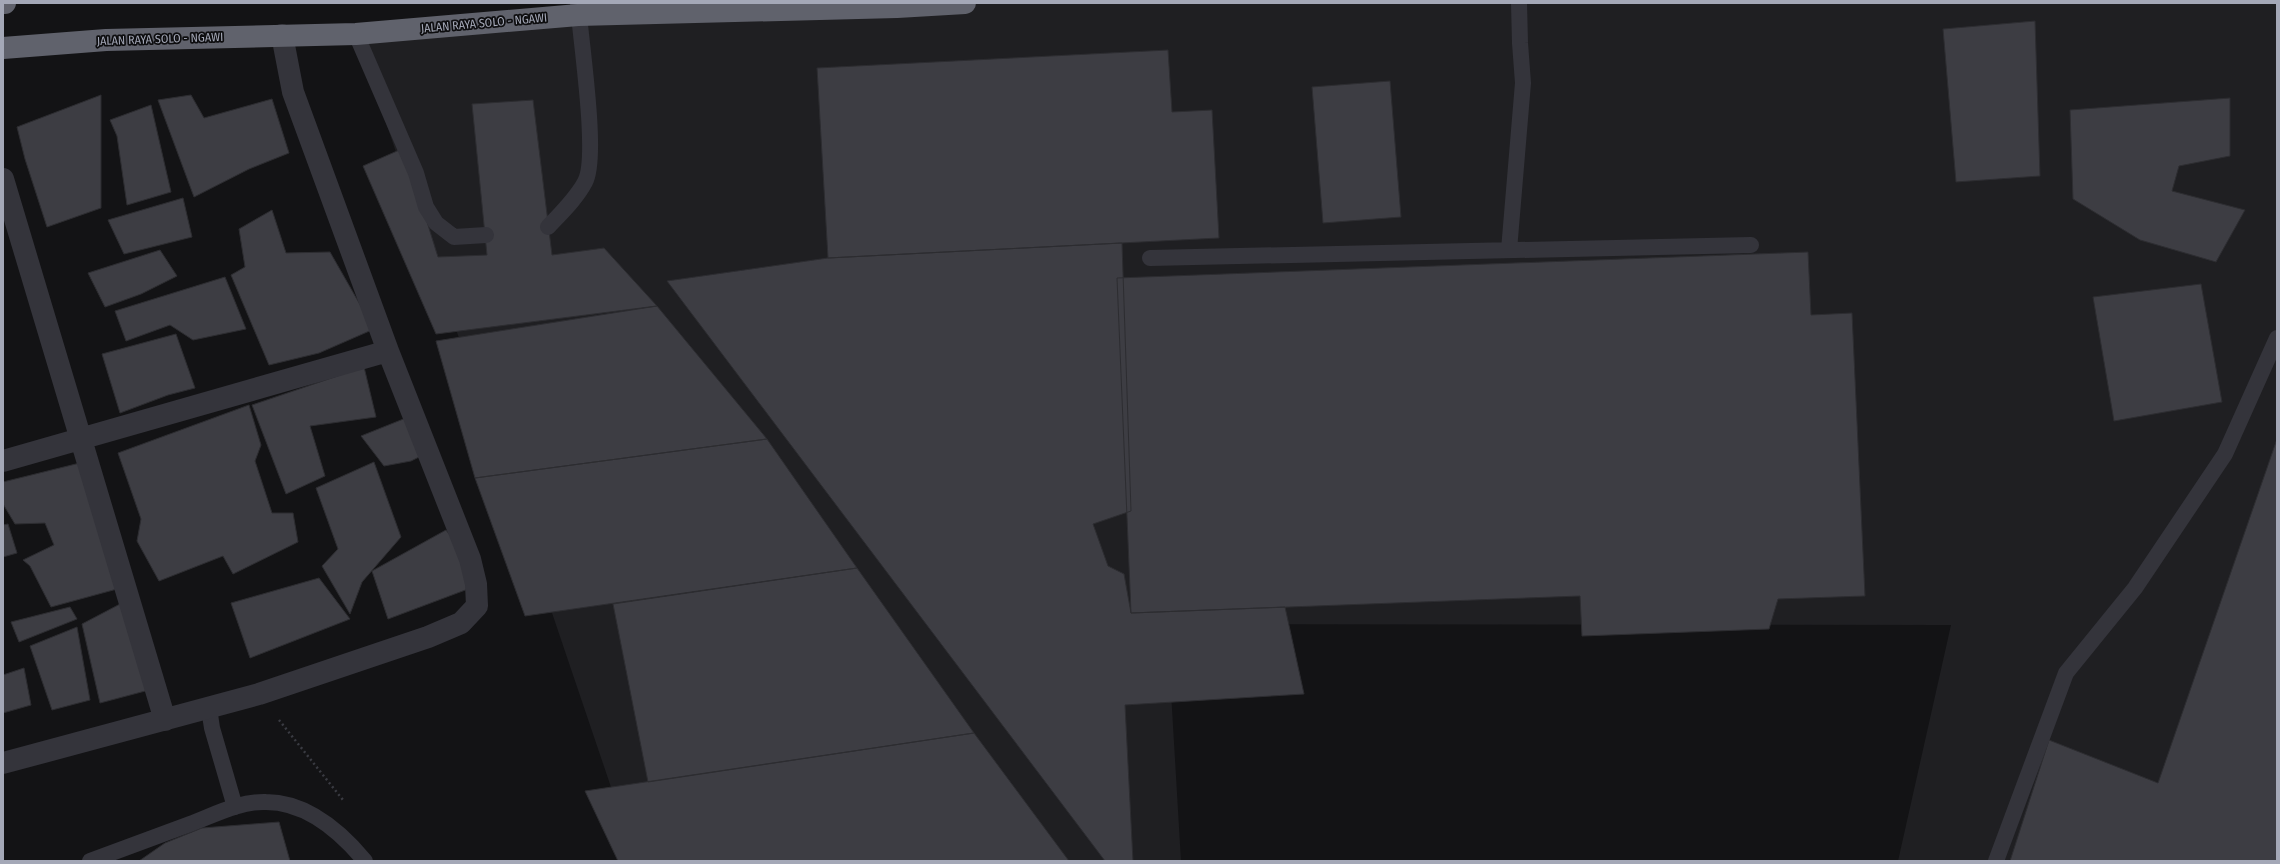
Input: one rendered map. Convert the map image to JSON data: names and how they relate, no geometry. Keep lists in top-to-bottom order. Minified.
{"streets":{"highway":["JALAN RAYA SOLO - NGAWI"]}}
